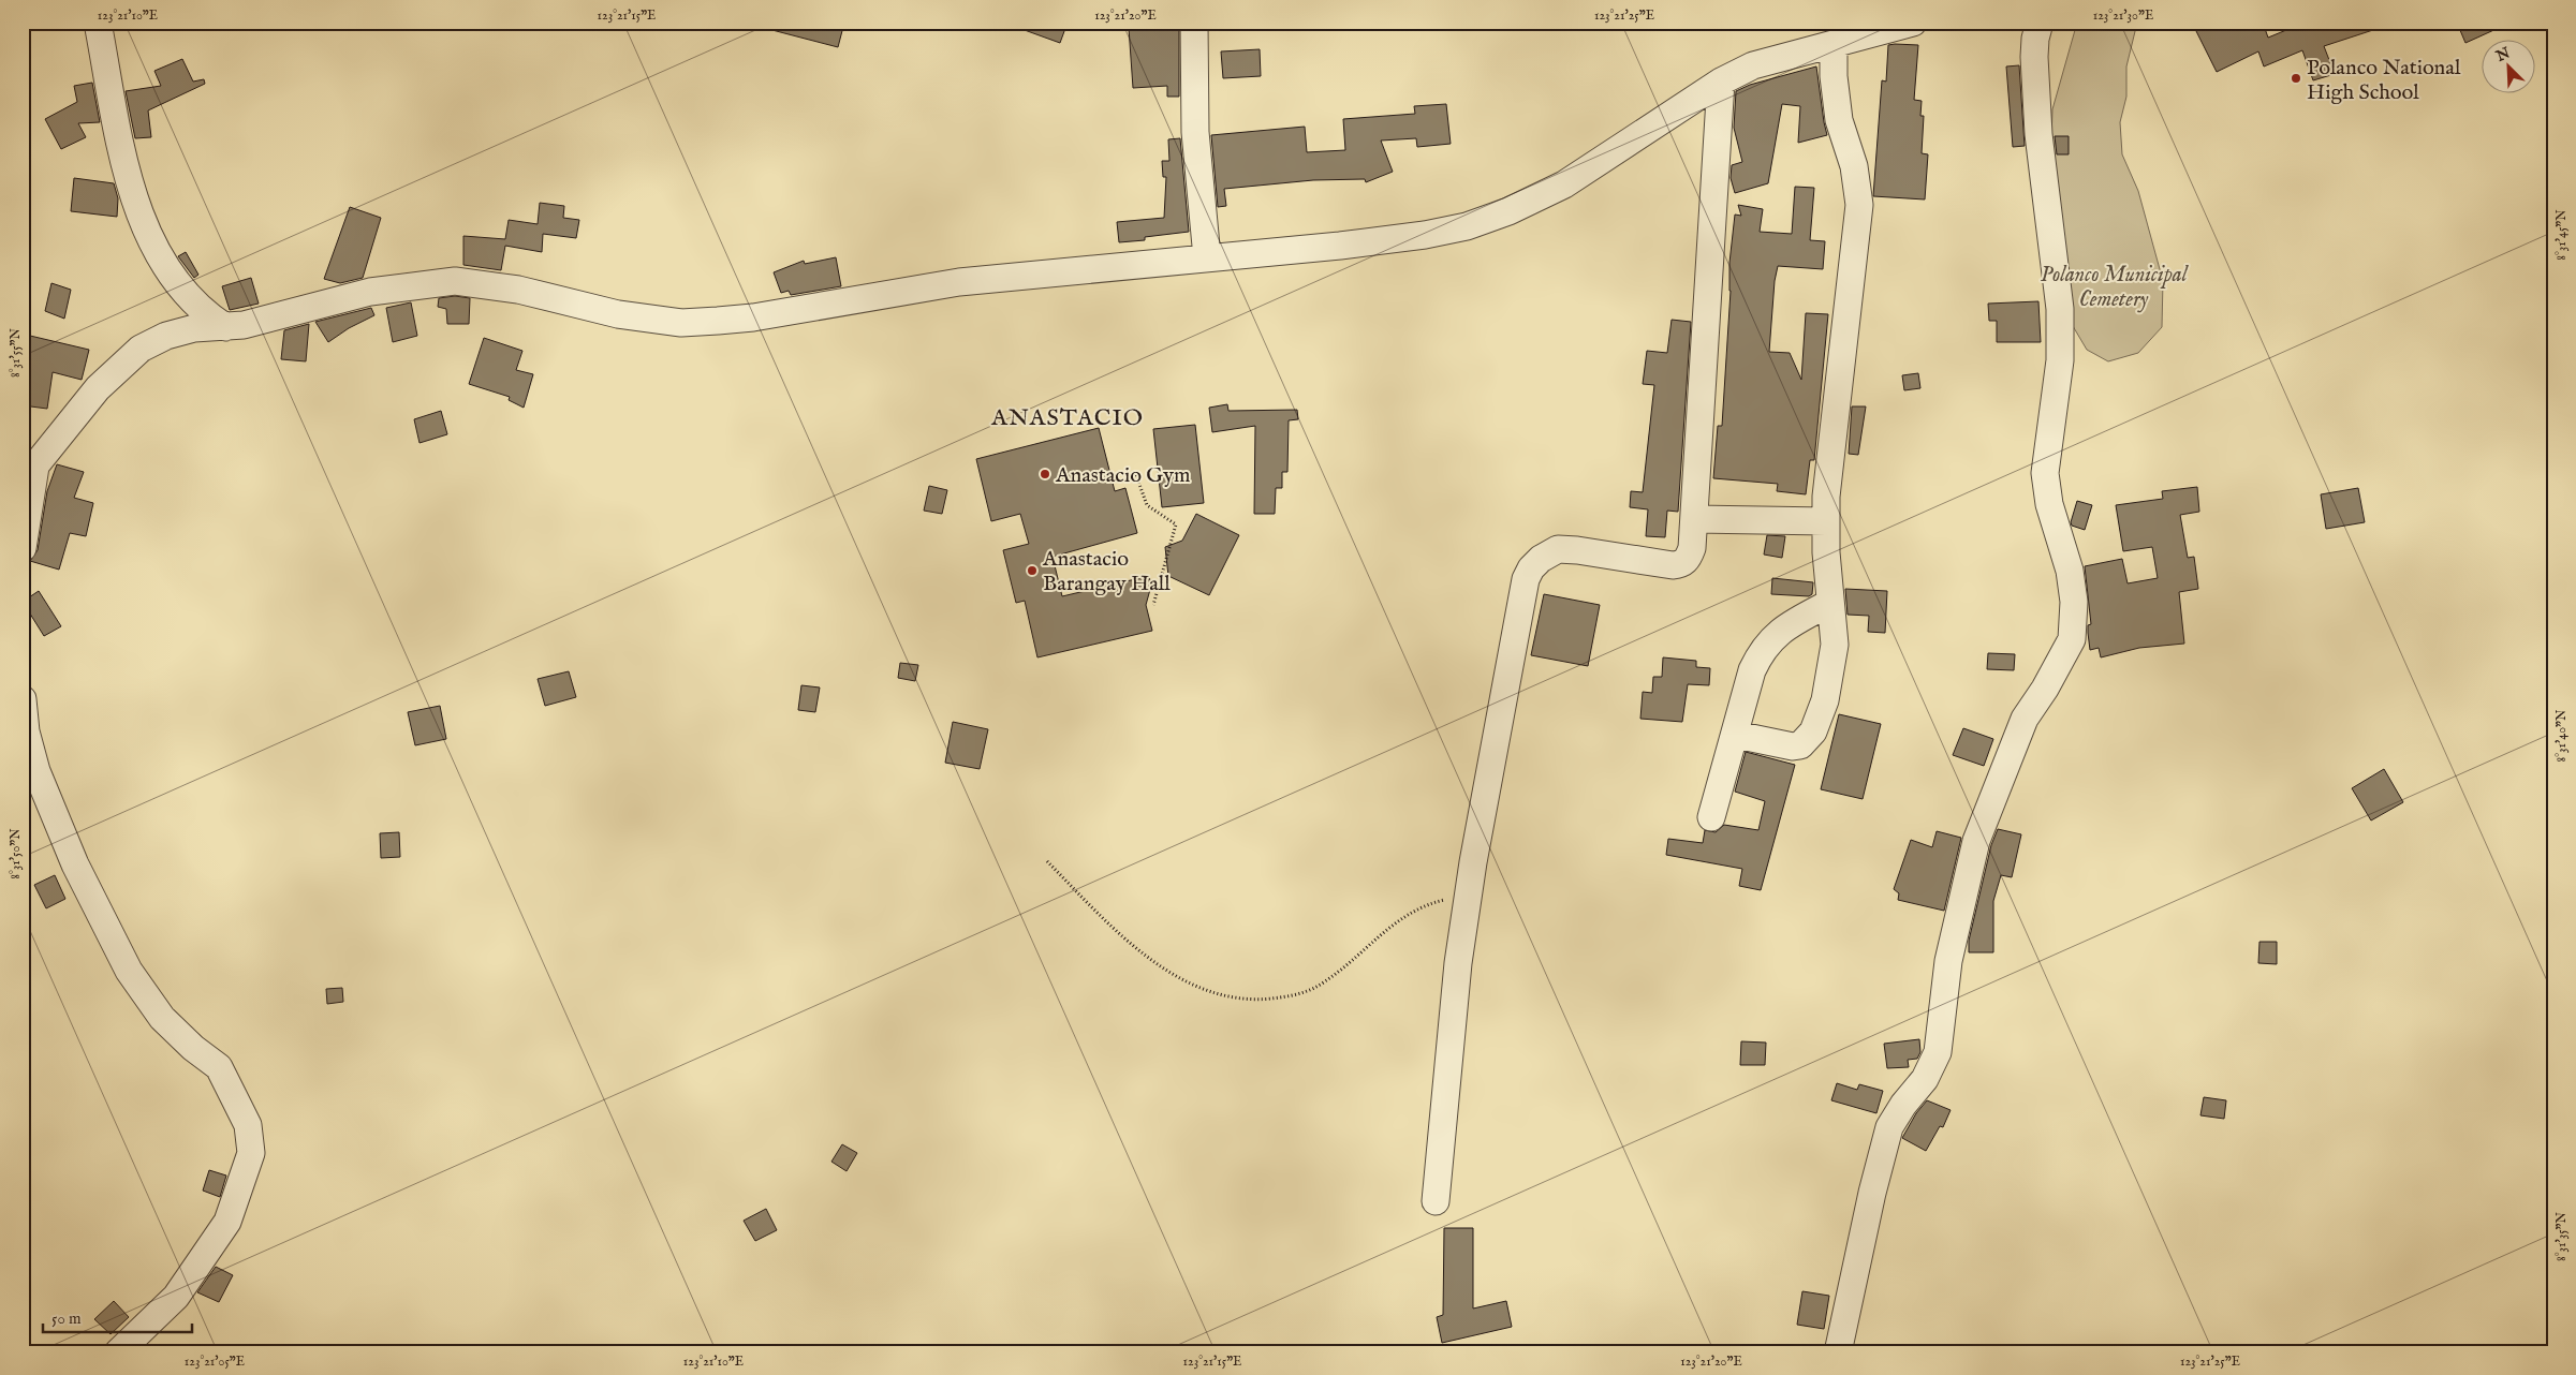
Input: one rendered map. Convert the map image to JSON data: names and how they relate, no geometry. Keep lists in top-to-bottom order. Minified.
{"districts":["ANASTACIO"],"parks":["Polanco Municipal Cemetery"],"places":["Polanco National High School","Anastacio Gym","Anastacio Barangay Hall"],"scale_bar":"50 m","north":"top left","coordinates":["123°21'10\"E","123°21'15\"E","123°21'20\"E","123°21'25\"E","123°21'30\"E","8°31'45\"N","8°31'55\"N","8°31'40\"N","8°31'50\"N","8°31'35\"N","123°21'05\"E"]}
